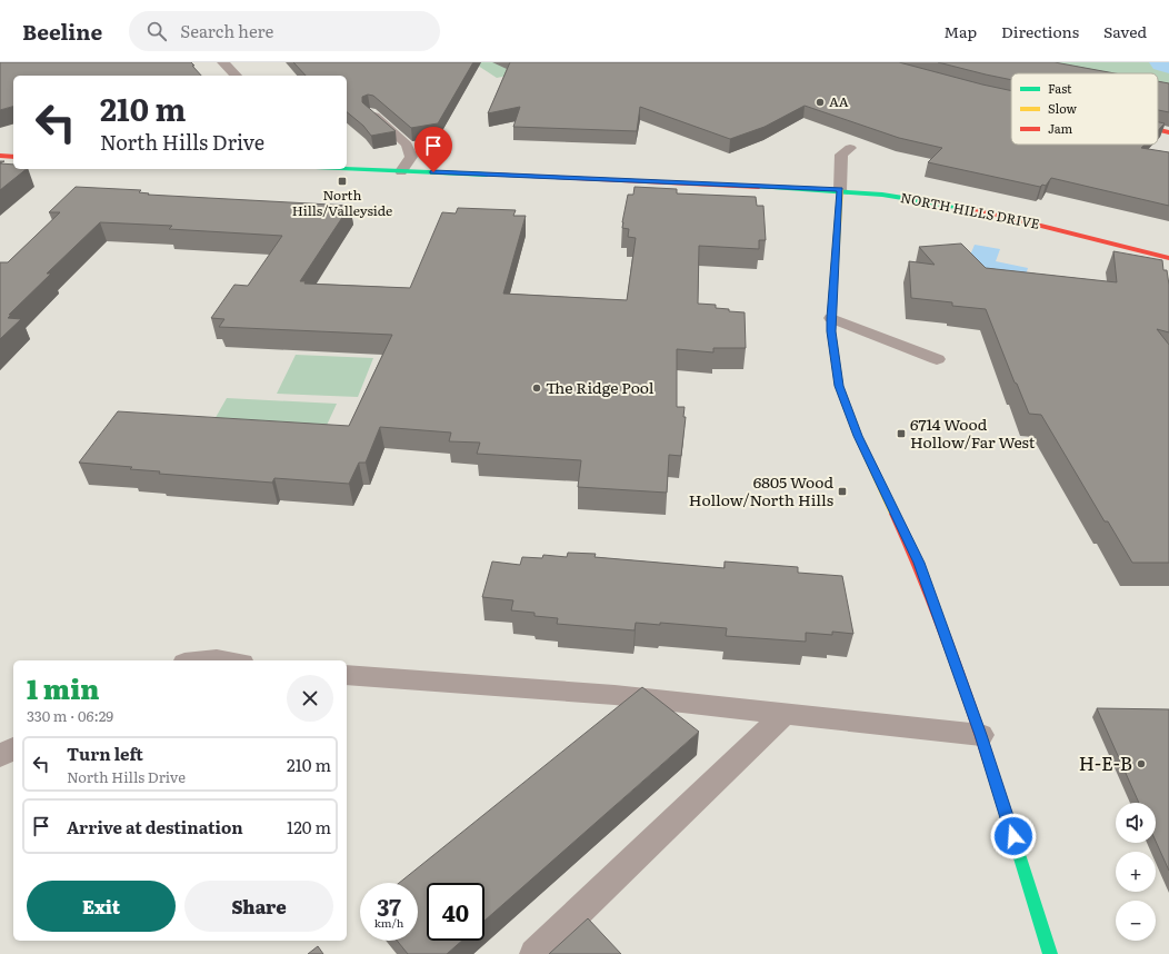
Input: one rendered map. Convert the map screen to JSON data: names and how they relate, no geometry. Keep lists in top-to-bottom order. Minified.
{"streets":{"street":["NORTH HILLS DRIVE"]},"places":{"other":["AA","The Ridge Pool","H-E-B"],"transit":["North Hills/Valleyside","6714 Wood Hollow/Far West","6805 Wood Hollow/North Hills"]},"legend":["Fast","Slow","Jam"],"page":{"header":"Beeline","search":"Search here","nav":["Map","Directions","Saved"],"turn":["210 m","North Hills Drive"],"heading":["1 min","330 m · 06:29"],"list":[{"name":"Turn left","note":"North Hills Drive","value":"210 m"},{"name":"Arrive at destination","value":"120 m"}],"map_buttons":["+","−"],"buttons":["Exit","Share"],"speed":"37 km/h","limit":"40"}}
